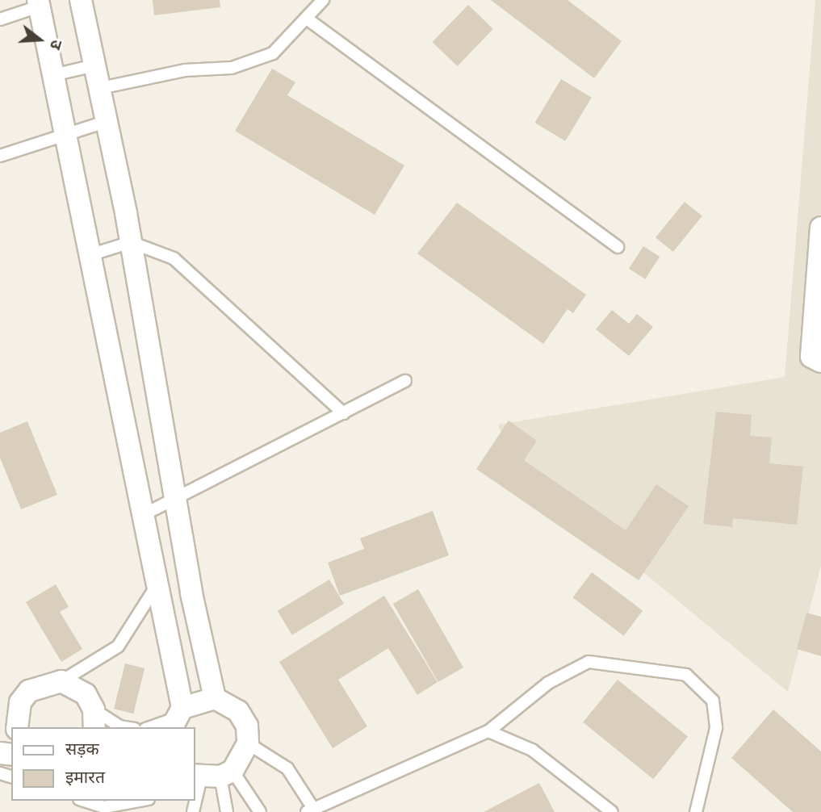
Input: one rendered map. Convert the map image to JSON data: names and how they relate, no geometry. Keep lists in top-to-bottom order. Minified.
{"legend":["सड़क","इमारत"],"north":"right"}
